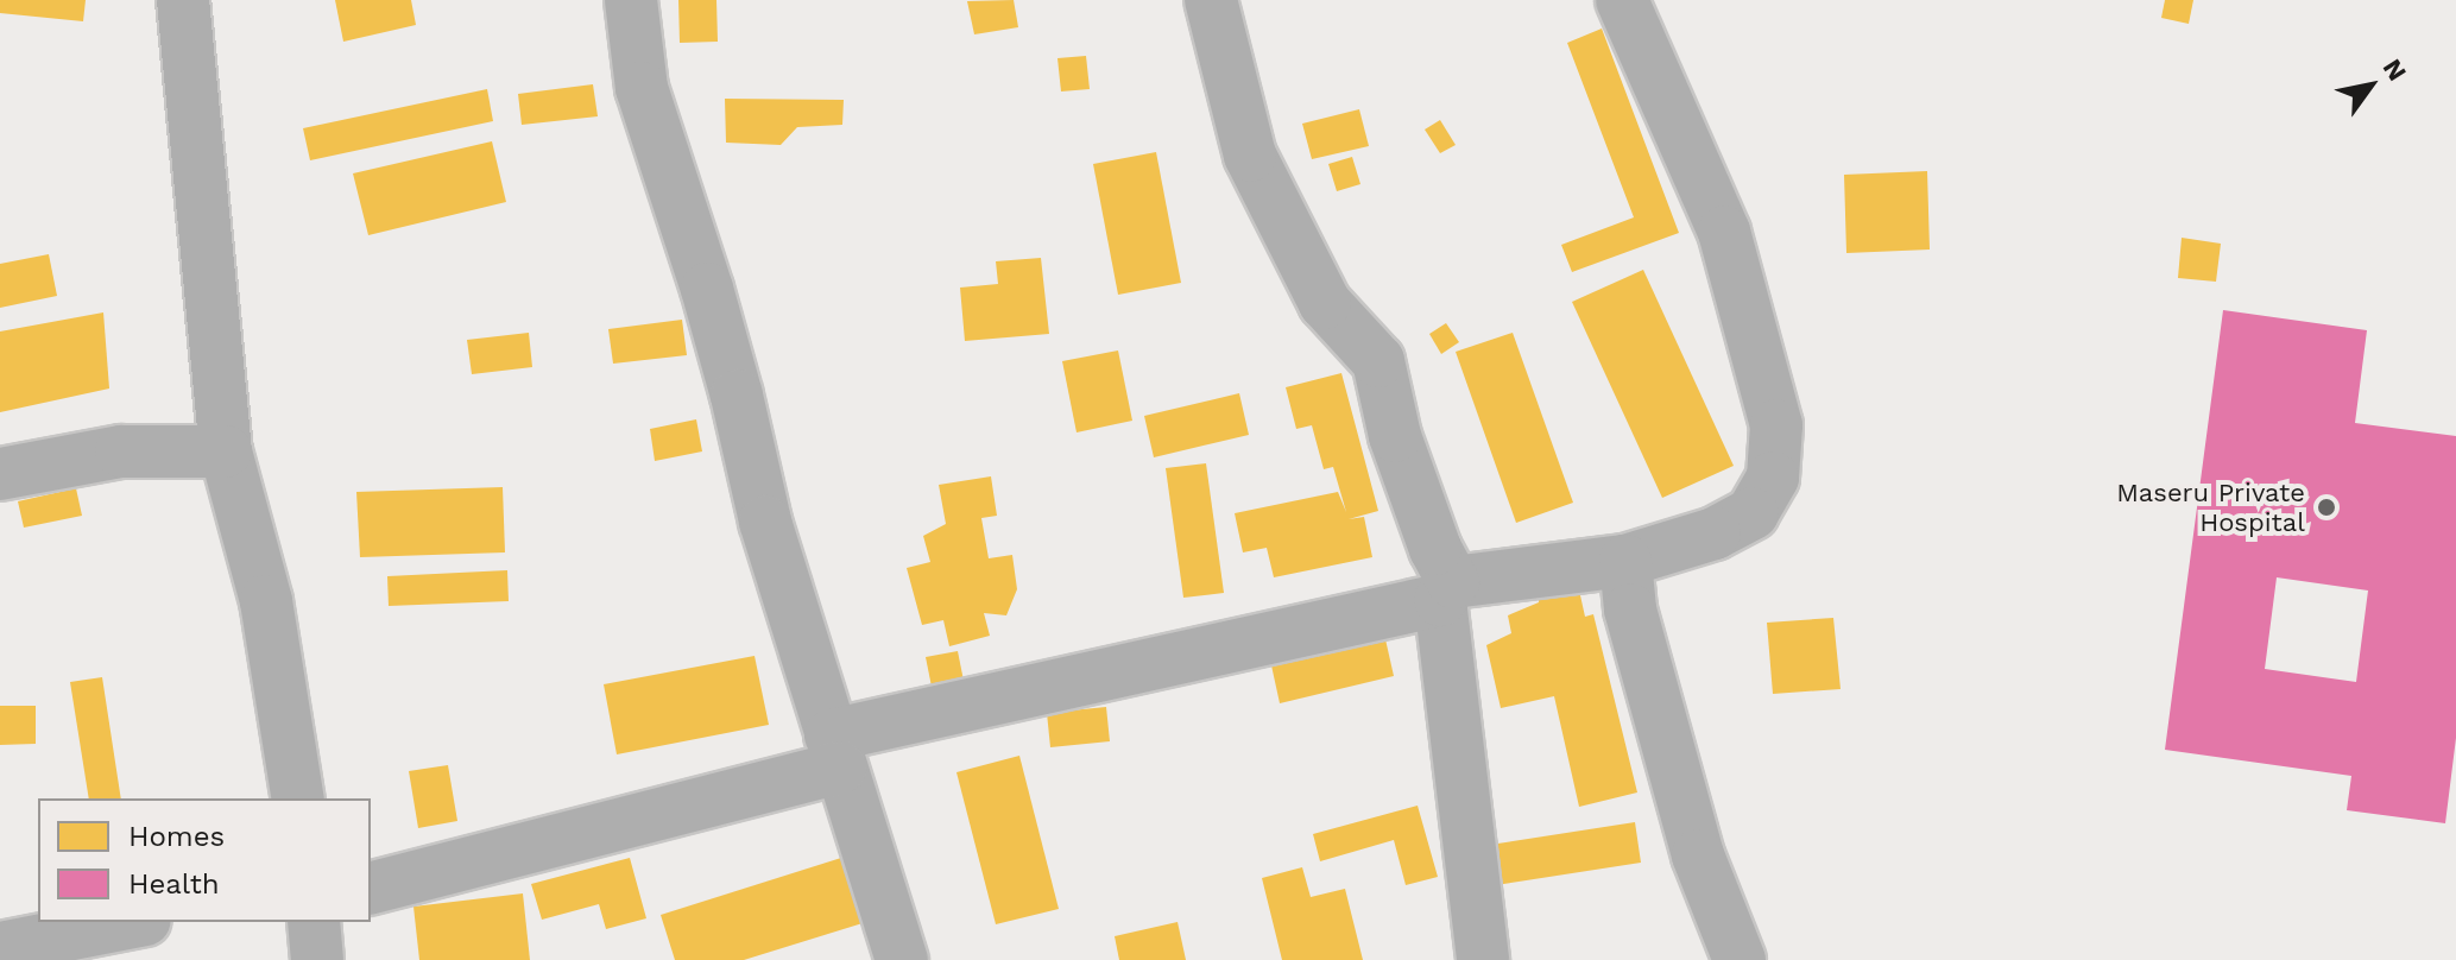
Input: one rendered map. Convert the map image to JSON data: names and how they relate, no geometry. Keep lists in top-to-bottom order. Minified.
{"places":["Maseru Private Hospital"],"legend":["Homes","Health"],"north":"top right"}
